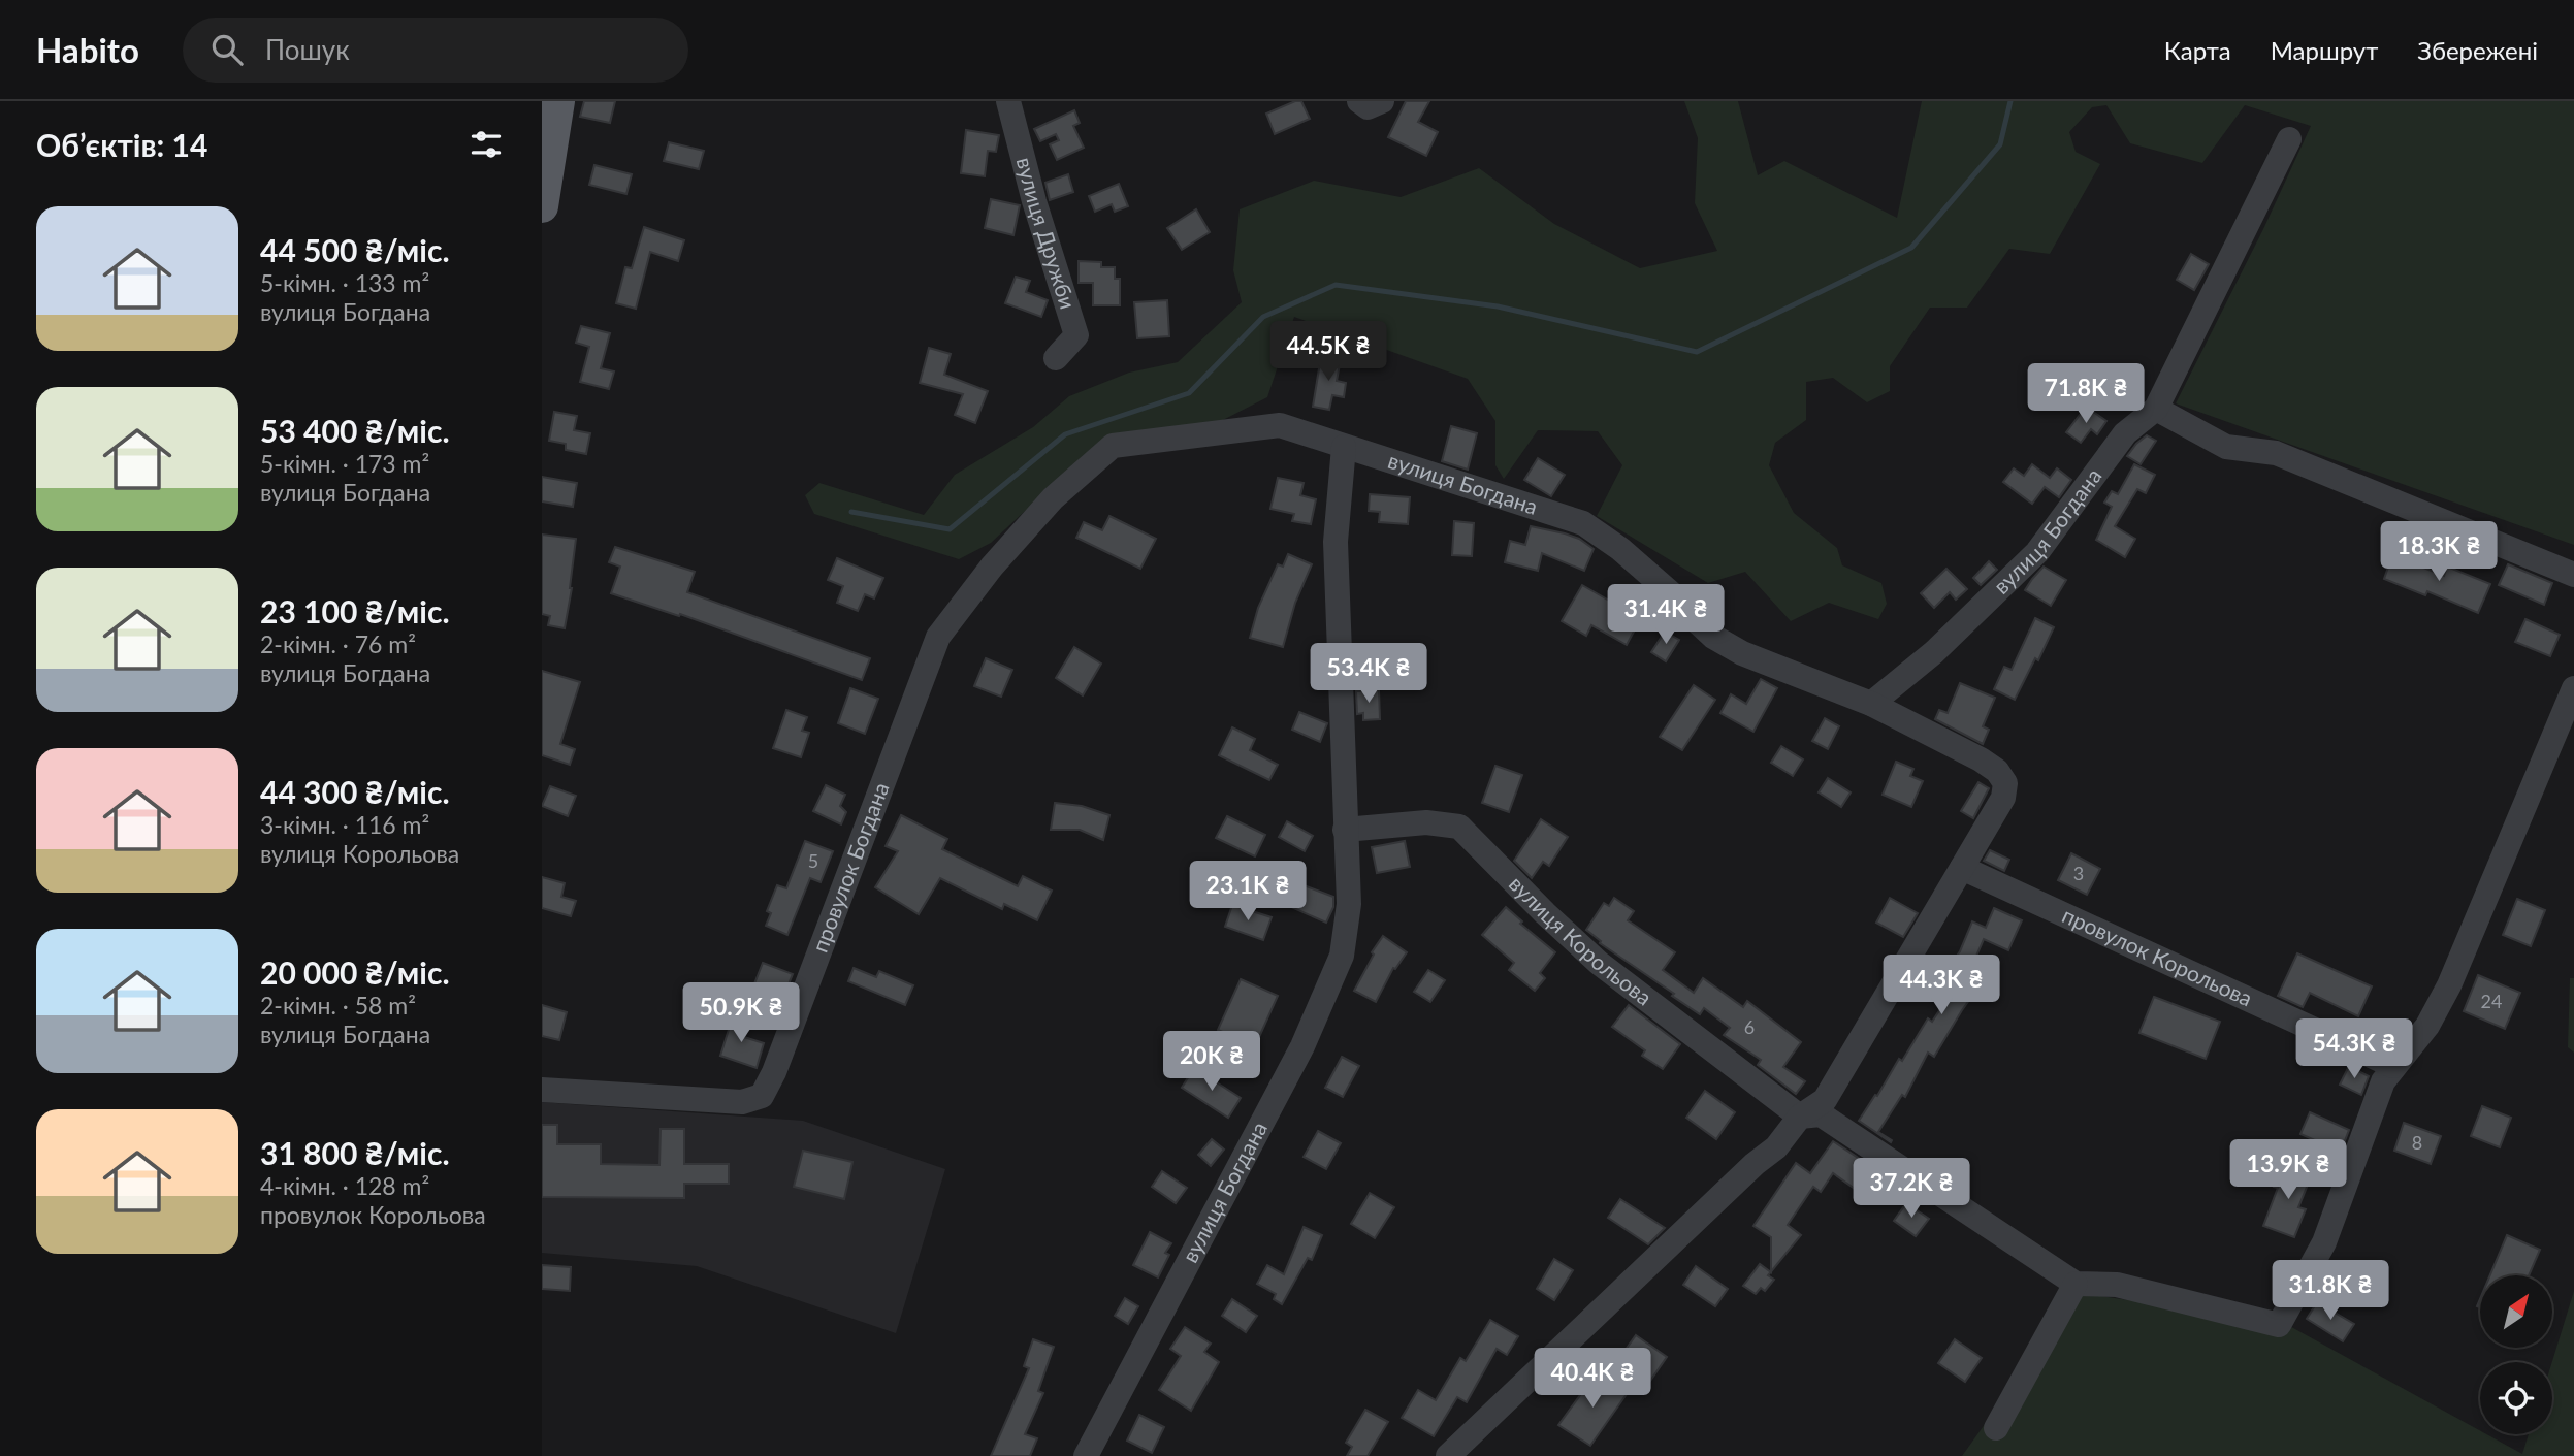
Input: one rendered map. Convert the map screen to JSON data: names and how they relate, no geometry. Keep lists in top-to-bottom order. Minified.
{"streets":{"street":["вулиця Дружби","вулиця Богдана","провулок Богдана","вулиця Корольова","провулок Корольова"]},"crossings":[["вулиця Богдана","провулок Богдана"],["вулиця Богдана","вулиця Корольова"],["вулиця Богдана","провулок Корольова"]],"house_numbers":["5","3","24","6","8"],"north":"top right","page":{"header":"Habito","search":"Пошук","nav":["Карта","Маршрут","Збережені"],"heading":"Об’єктів: 14","list":[{"name":"44 500 ₴/міс.","note":"5-кімн. · 133 m² · вулиця Богдана"},{"name":"53 400 ₴/міс.","note":"5-кімн. · 173 m² · вулиця Богдана"},{"name":"23 100 ₴/міс.","note":"2-кімн. · 76 m² · вулиця Богдана"},{"name":"44 300 ₴/міс.","note":"3-кімн. · 116 m² · вулиця Корольова"},{"name":"20 000 ₴/міс.","note":"2-кімн. · 58 m² · вулиця Богдана"},{"name":"31 800 ₴/міс.","note":"4-кімн. · 128 m² · провулок Корольова"}],"price":["44.5K ₴","71.8K ₴","18.3K ₴","31.4K ₴","53.4K ₴","23.1K ₴","44.3K ₴","50.9K ₴","54.3K ₴","20K ₴","13.9K ₴","37.2K ₴","31.8K ₴","40.4K ₴"]}}
